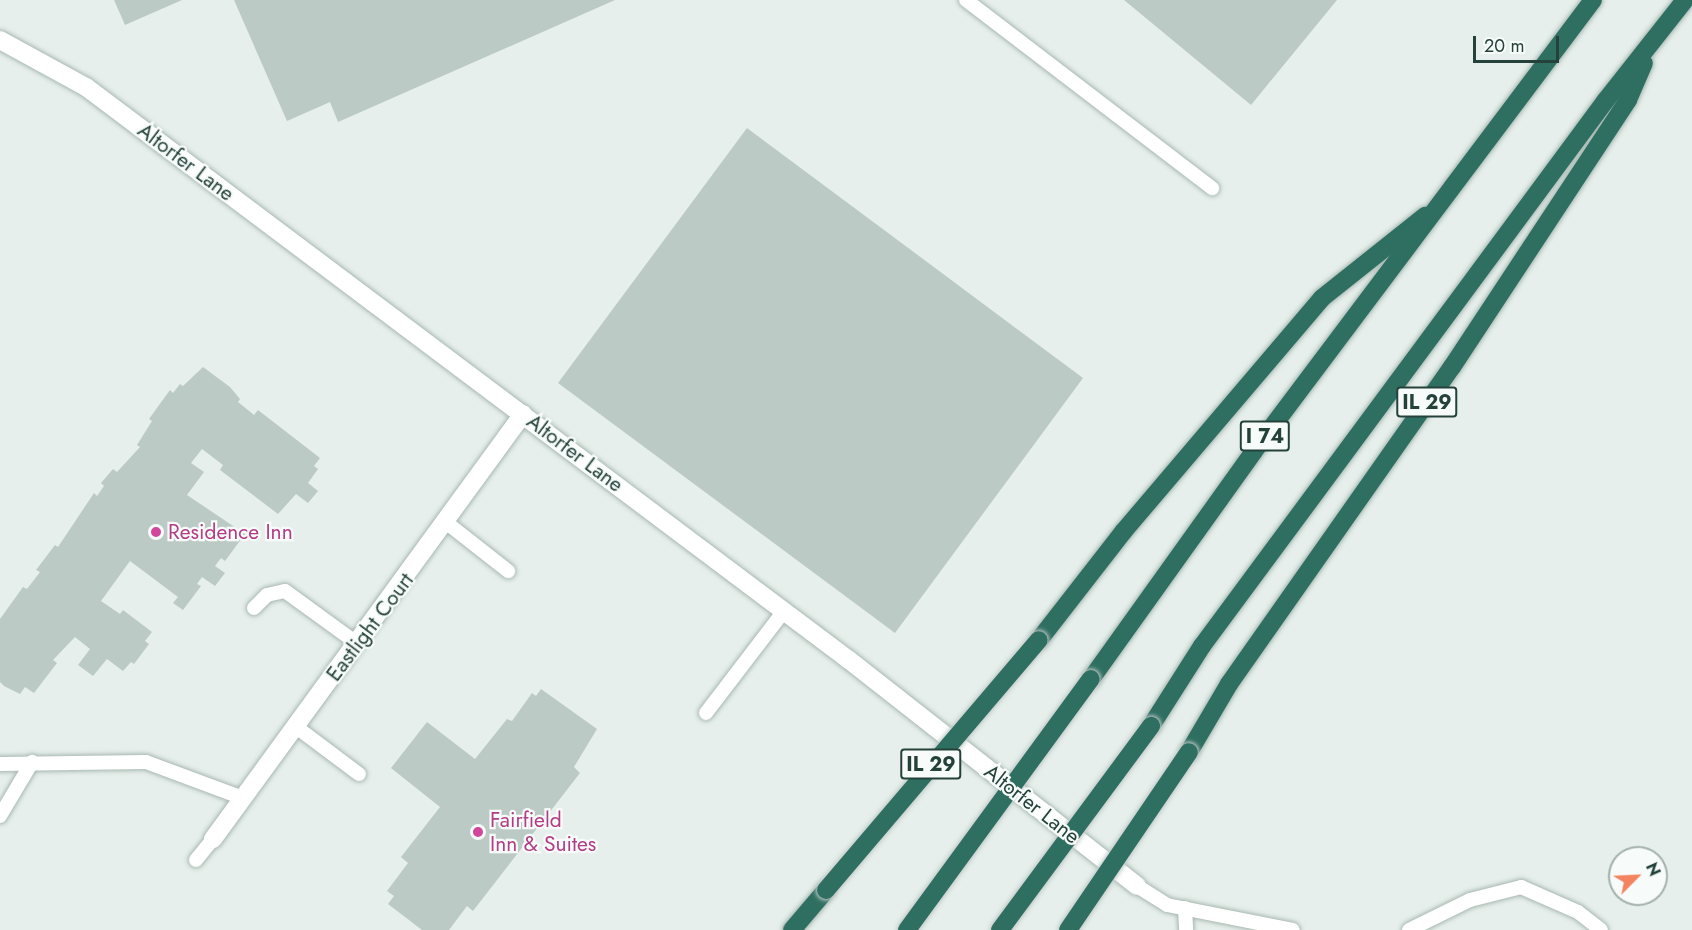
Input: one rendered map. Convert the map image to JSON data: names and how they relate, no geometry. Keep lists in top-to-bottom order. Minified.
{"streets":{"highway":["IL 29","I 74"],"street":["Altorfer Lane","Eastlight Court"]},"crossings":[["Altorfer Lane","Eastlight Court"],["IL 29","I 74"]],"places":["Residence Inn","Fairfield Inn & Suites"],"scale_bar":"20 m","north":"top right"}
